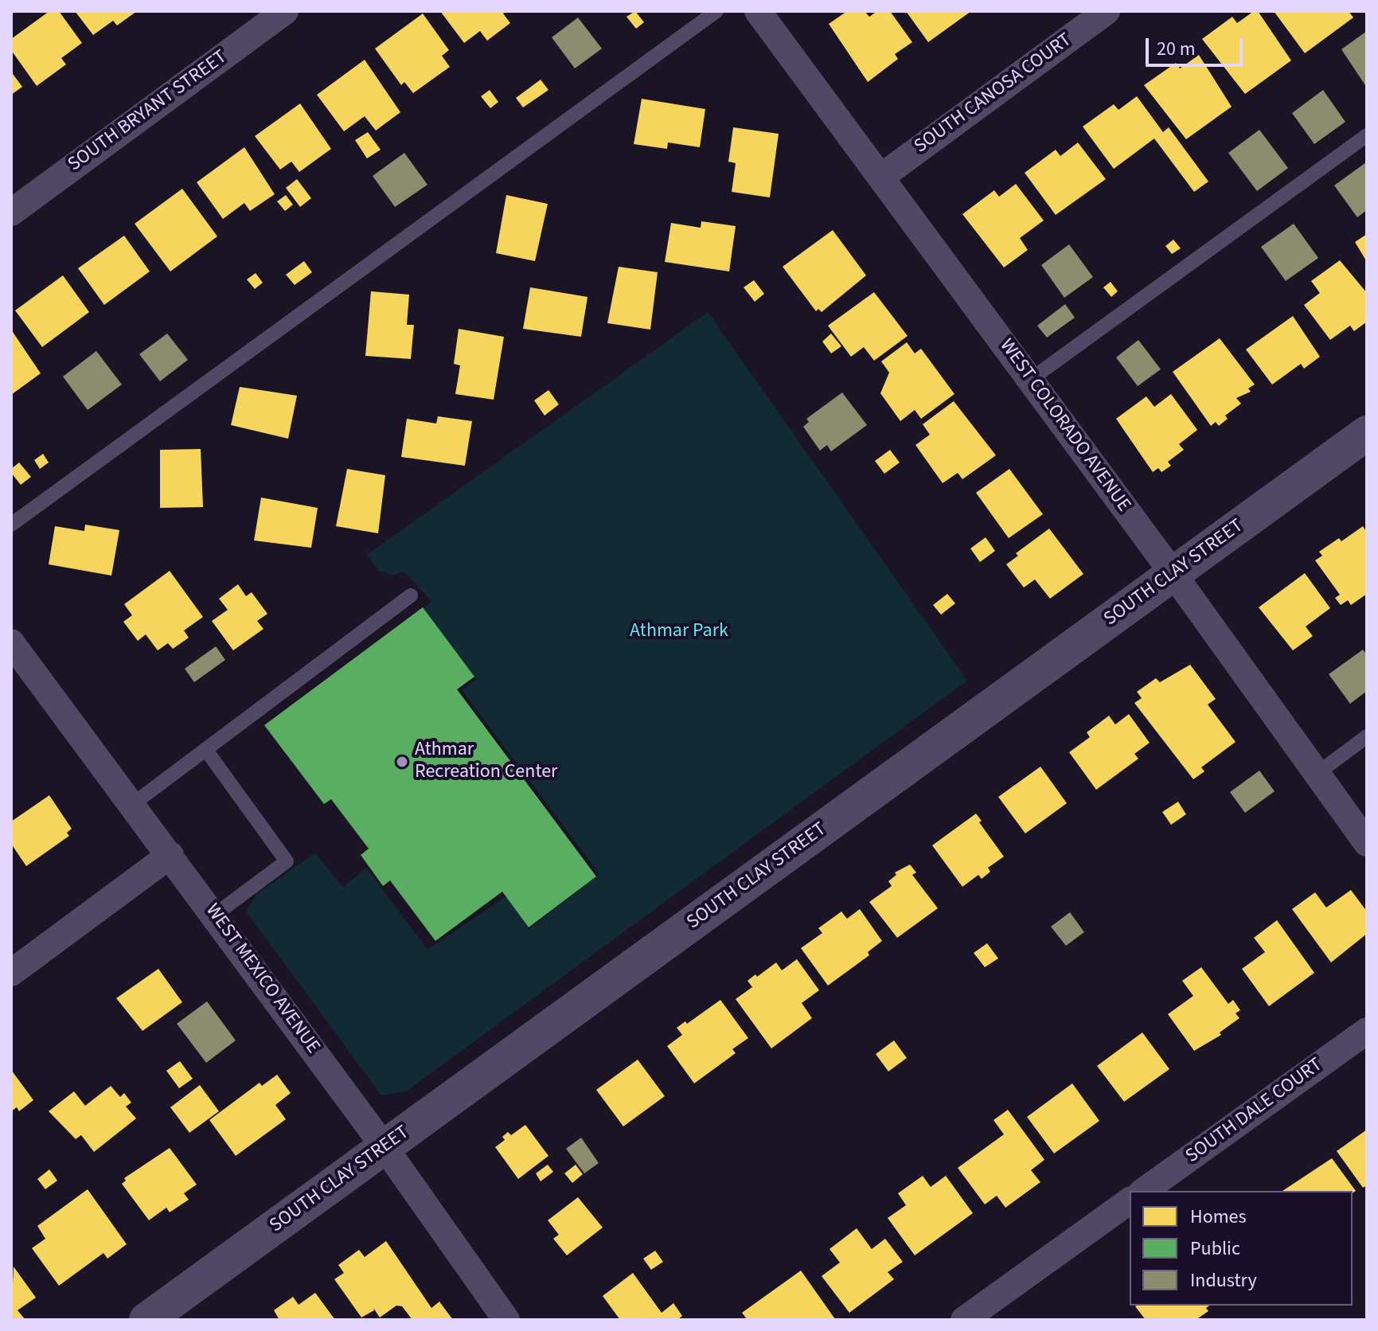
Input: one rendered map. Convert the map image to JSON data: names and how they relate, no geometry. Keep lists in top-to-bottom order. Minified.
{"streets":{"street":["SOUTH CANOSA COURT","SOUTH BRYANT STREET","WEST COLORADO AVENUE","SOUTH CLAY STREET","WEST MEXICO AVENUE","SOUTH DALE COURT"]},"crossings":[["SOUTH CANOSA COURT","WEST COLORADO AVENUE"],["WEST COLORADO AVENUE","SOUTH CLAY STREET"],["SOUTH CLAY STREET","WEST MEXICO AVENUE"]],"parks":["Athmar Park"],"places":["Athmar Recreation Center"],"legend":["Homes","Public","Industry"],"scale_bar":"20 m"}
